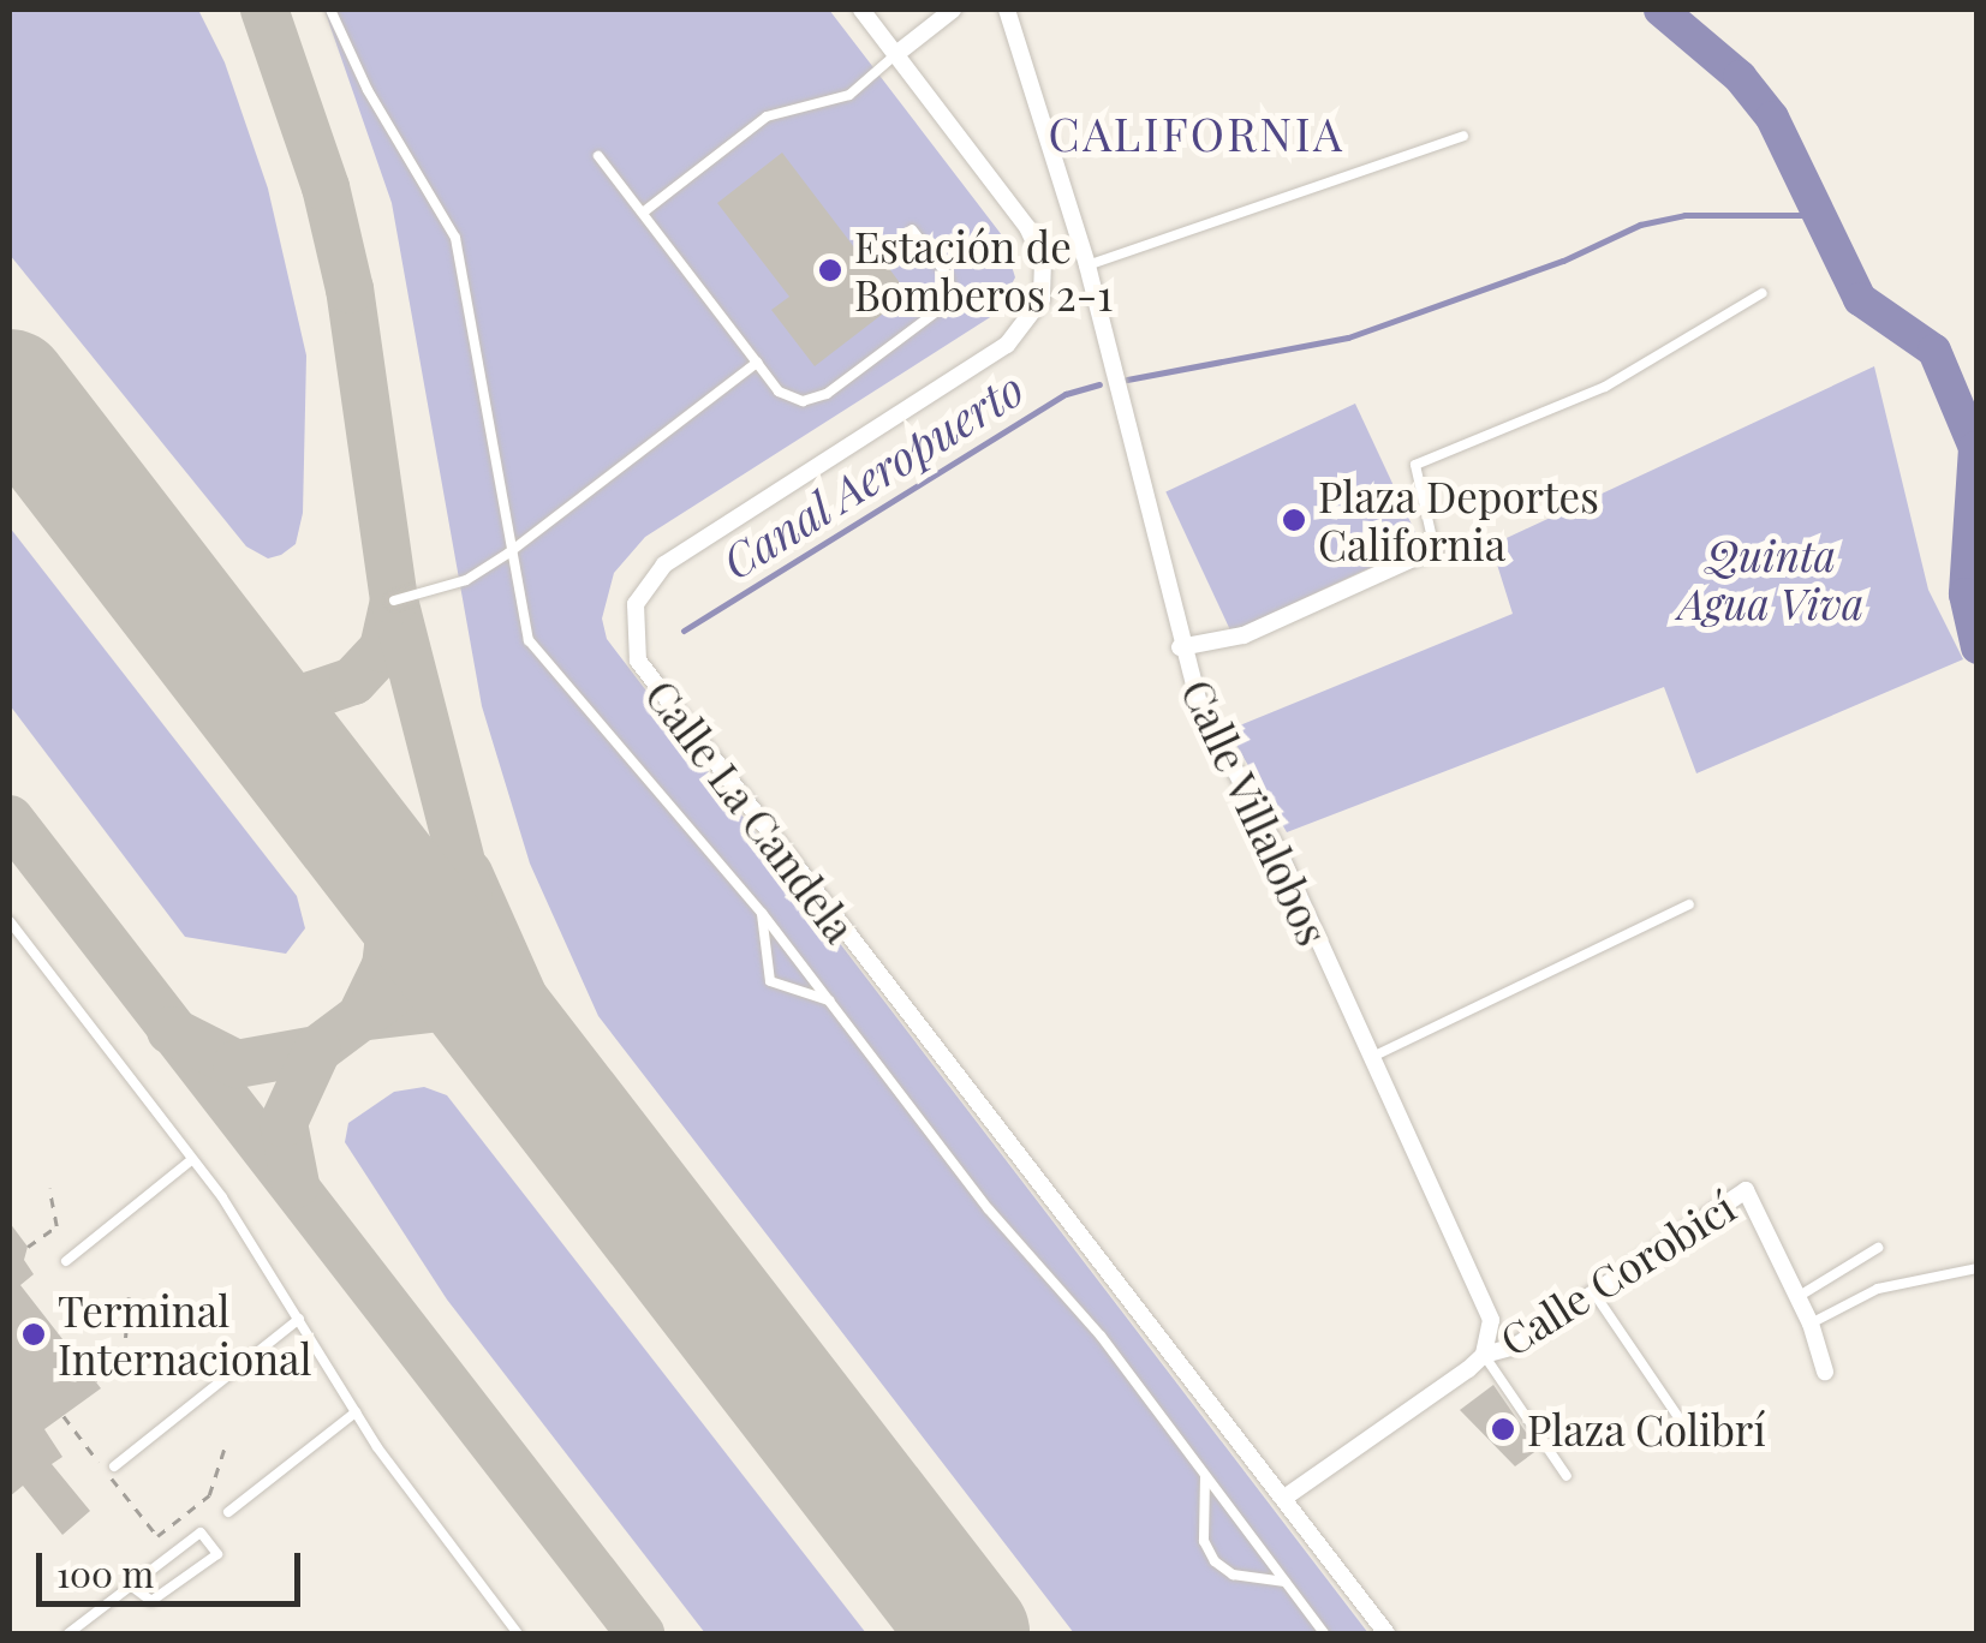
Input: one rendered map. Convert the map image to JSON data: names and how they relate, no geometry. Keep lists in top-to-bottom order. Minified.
{"streets":{"street":["Calle La Candela","Calle Villalobos","Calle Corobicí"]},"crossings":[["Calle Villalobos","Calle Corobicí"]],"districts":["CALIFORNIA"],"water":["Canal Aeropuerto"],"parks":["Quinta Agua Viva"],"places":["Estación de Bomberos 2-1","Plaza Deportes California","Terminal Internacional","Plaza Colibrí"],"scale_bar":"100 m"}
